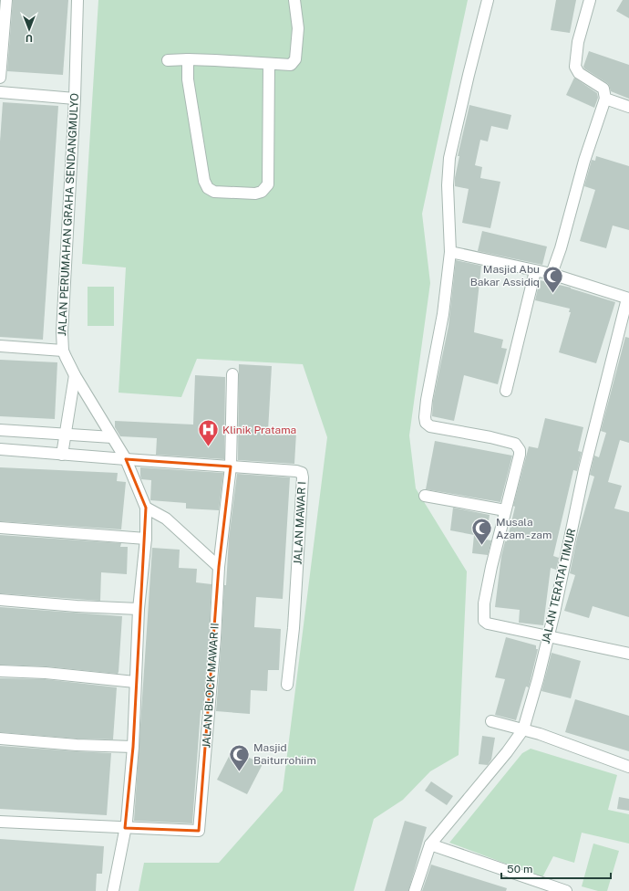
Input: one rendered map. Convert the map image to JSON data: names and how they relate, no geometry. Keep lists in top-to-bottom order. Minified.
{"streets":{"street":["JALAN PERUMAHAN GRAHA SENDANGMULYO","JALAN MAWAR I","JALAN TERATAI TIMUR","JALAN BLOCK MAWAR II"]},"crossings":[["JALAN PERUMAHAN GRAHA SENDANGMULYO","JALAN MAWAR I"],["JALAN MAWAR I","JALAN BLOCK MAWAR II"]],"places":{"mosque":["Masjid Abu Bakar Assidiq","Musala Azam - zam","Masjid Baiturrohiim"],"hospital":["Klinik Pratama"]},"scale_bar":"50 m","north":"bottom"}
